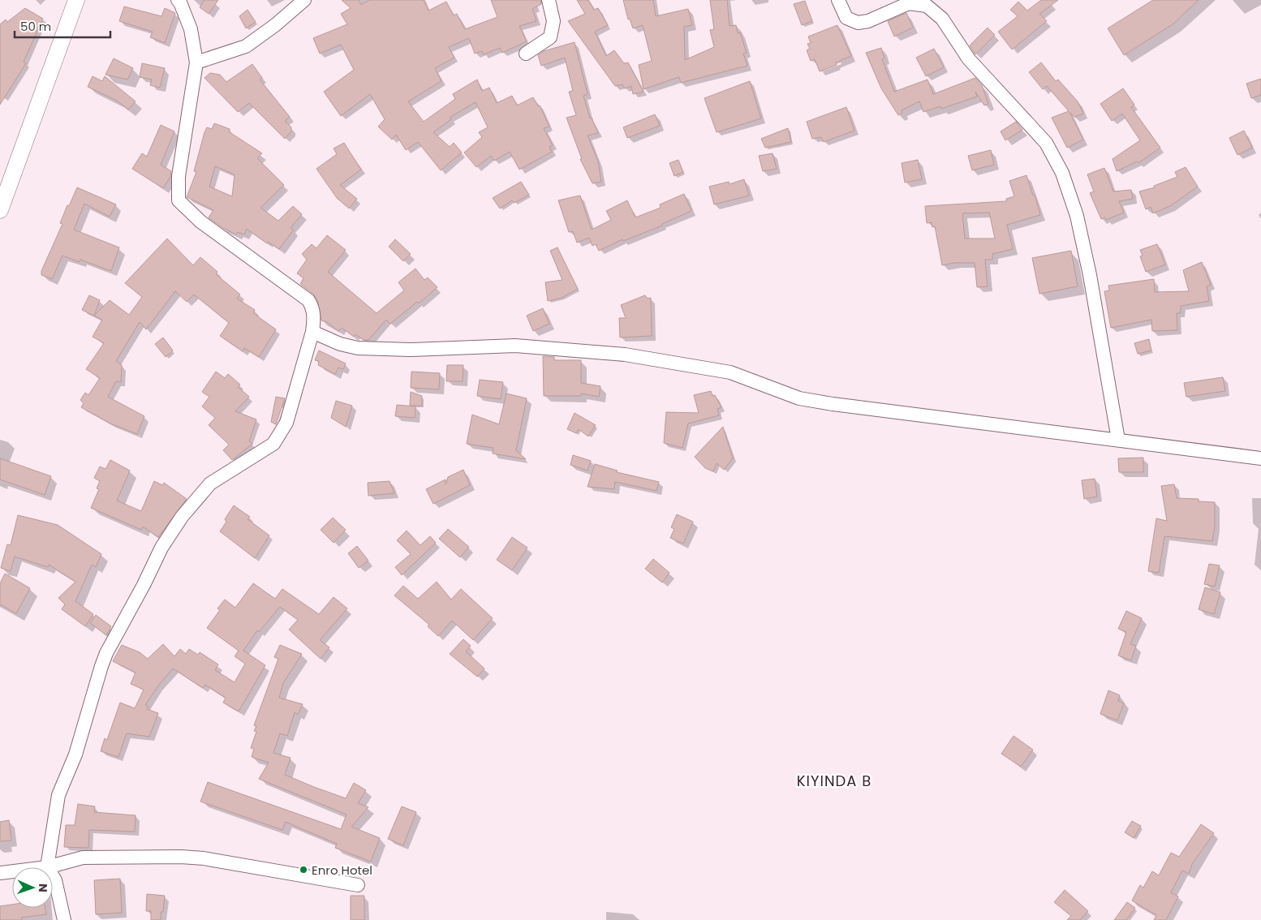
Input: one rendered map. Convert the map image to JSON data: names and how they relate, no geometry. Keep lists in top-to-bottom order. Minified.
{"districts":["KIYINDA B"],"places":["Enro Hotel"],"scale_bar":"50 m","north":"right"}
